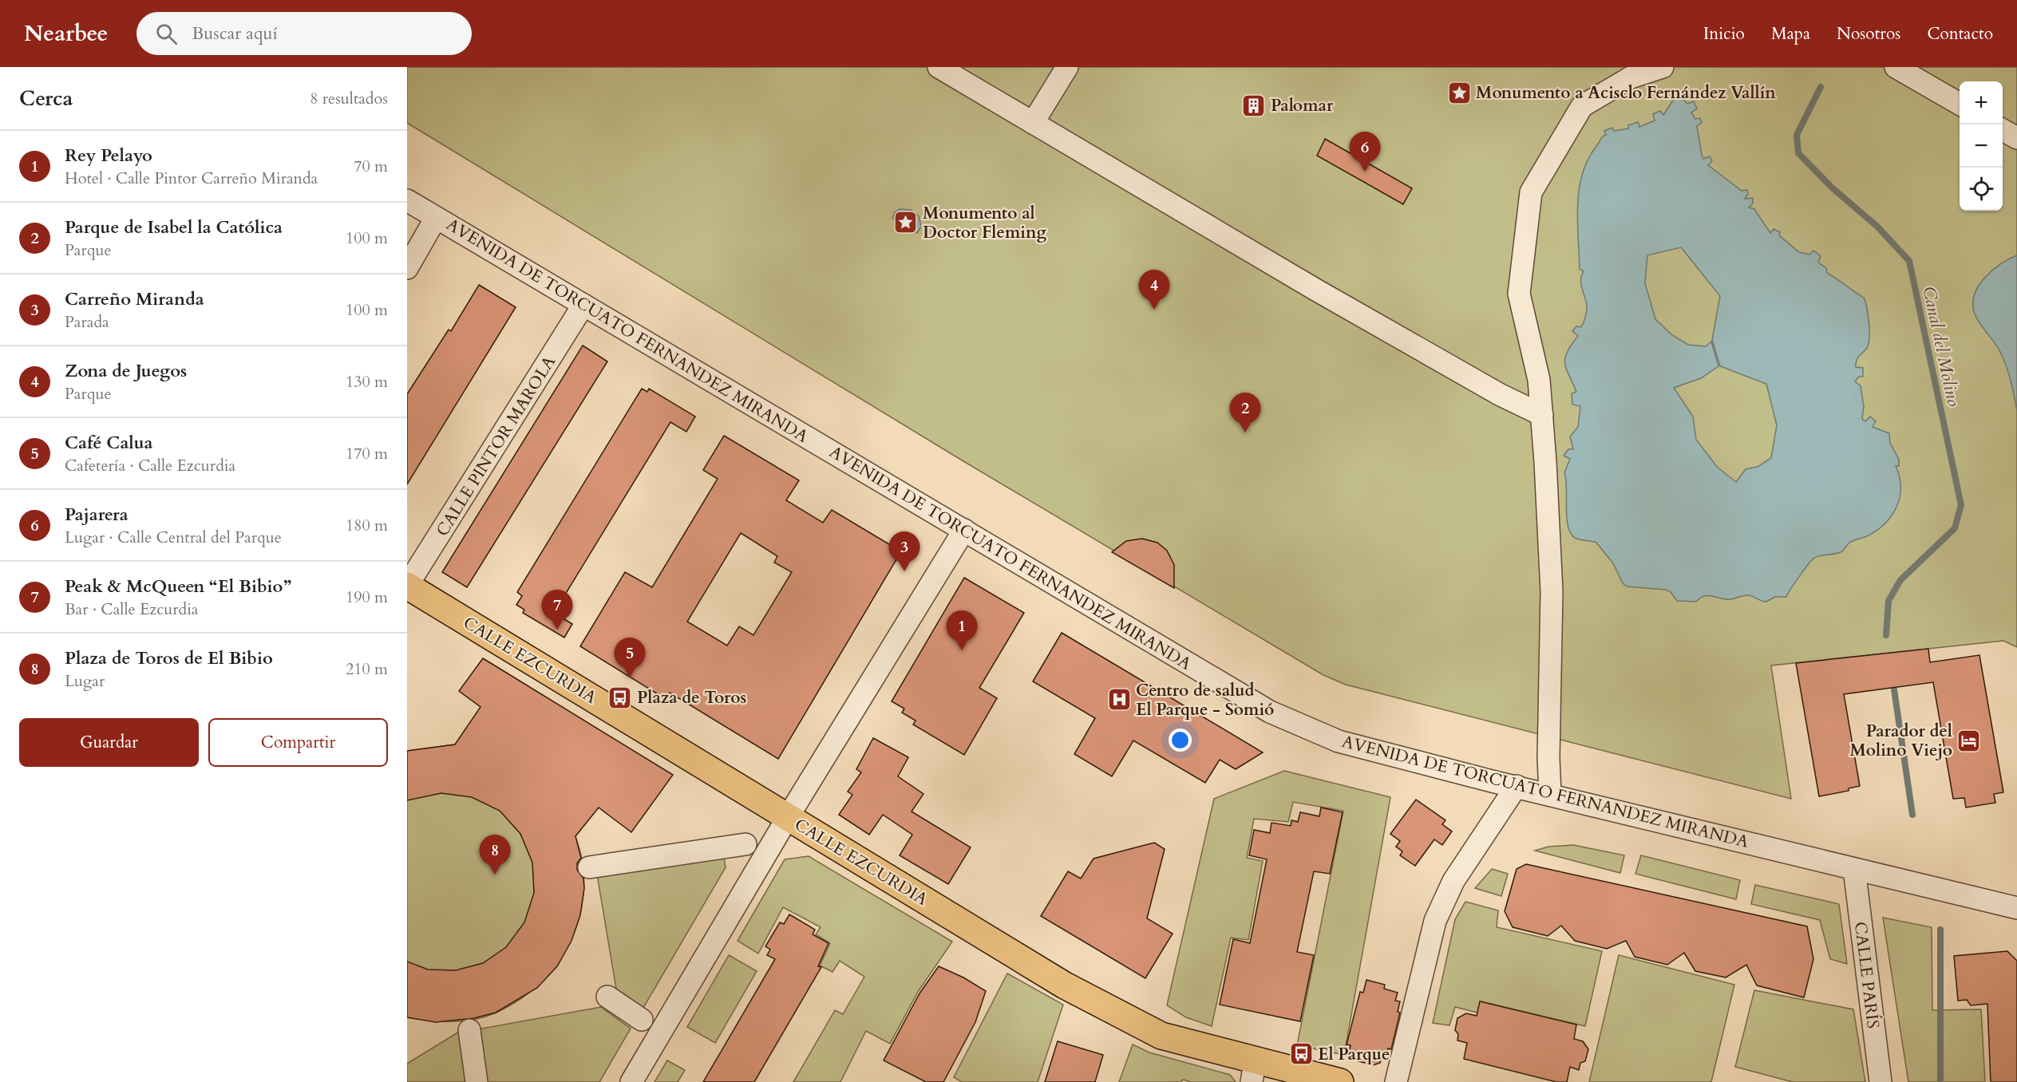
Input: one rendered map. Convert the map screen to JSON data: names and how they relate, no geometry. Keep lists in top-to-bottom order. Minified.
{"streets":{"main road":["CALLE EZCURDIA"],"street":["AVENIDA DE TORCUATO FERNANDEZ MIRANDA","CALLE PINTOR MAROLA","CALLE PARÍS"]},"crossings":[["AVENIDA DE TORCUATO FERNANDEZ MIRANDA","CALLE PINTOR MAROLA"],["AVENIDA DE TORCUATO FERNANDEZ MIRANDA","CALLE PARÍS"],["CALLE PINTOR MAROLA","CALLE EZCURDIA"]],"water":["Canal del Molino"],"places":{"place":["Monumento a Acisclo Fernández Vallín","Monumento al Doctor Fleming"],"building":["Palomar"],"bus stop":["Plaza de Toros","El Parque"],"hospital":["Centro de salud El Parque - Somió"],"hotel":["Parador del Molino Viejo"]},"page":{"header":"Nearbee","search":"Buscar aquí","nav":["Inicio","Mapa","Nosotros","Contacto"],"heading":["Cerca","8 resultados"],"map_buttons":["+","−"],"list":[{"mark":"1","name":"Rey Pelayo","note":"Hotel · Calle Pintor Carreño Miranda","value":"70 m"},{"mark":"2","name":"Parque de Isabel la Católica","note":"Parque","value":"100 m"},{"mark":"3","name":"Carreño Miranda","note":"Parada","value":"100 m"},{"mark":"4","name":"Zona de Juegos","note":"Parque","value":"130 m"},{"mark":"5","name":"Café Calua","note":"Cafetería · Calle Ezcurdia","value":"170 m"},{"mark":"6","name":"Pajarera","note":"Lugar · Calle Central del Parque","value":"180 m"},{"mark":"7","name":"Peak & McQueen “El Bibio”","note":"Bar · Calle Ezcurdia","value":"190 m"},{"mark":"8","name":"Plaza de Toros de El Bibio","note":"Lugar","value":"210 m"}],"pins":["6","4","2","3","7","1","5","8"],"buttons":["Guardar","Compartir"]}}
